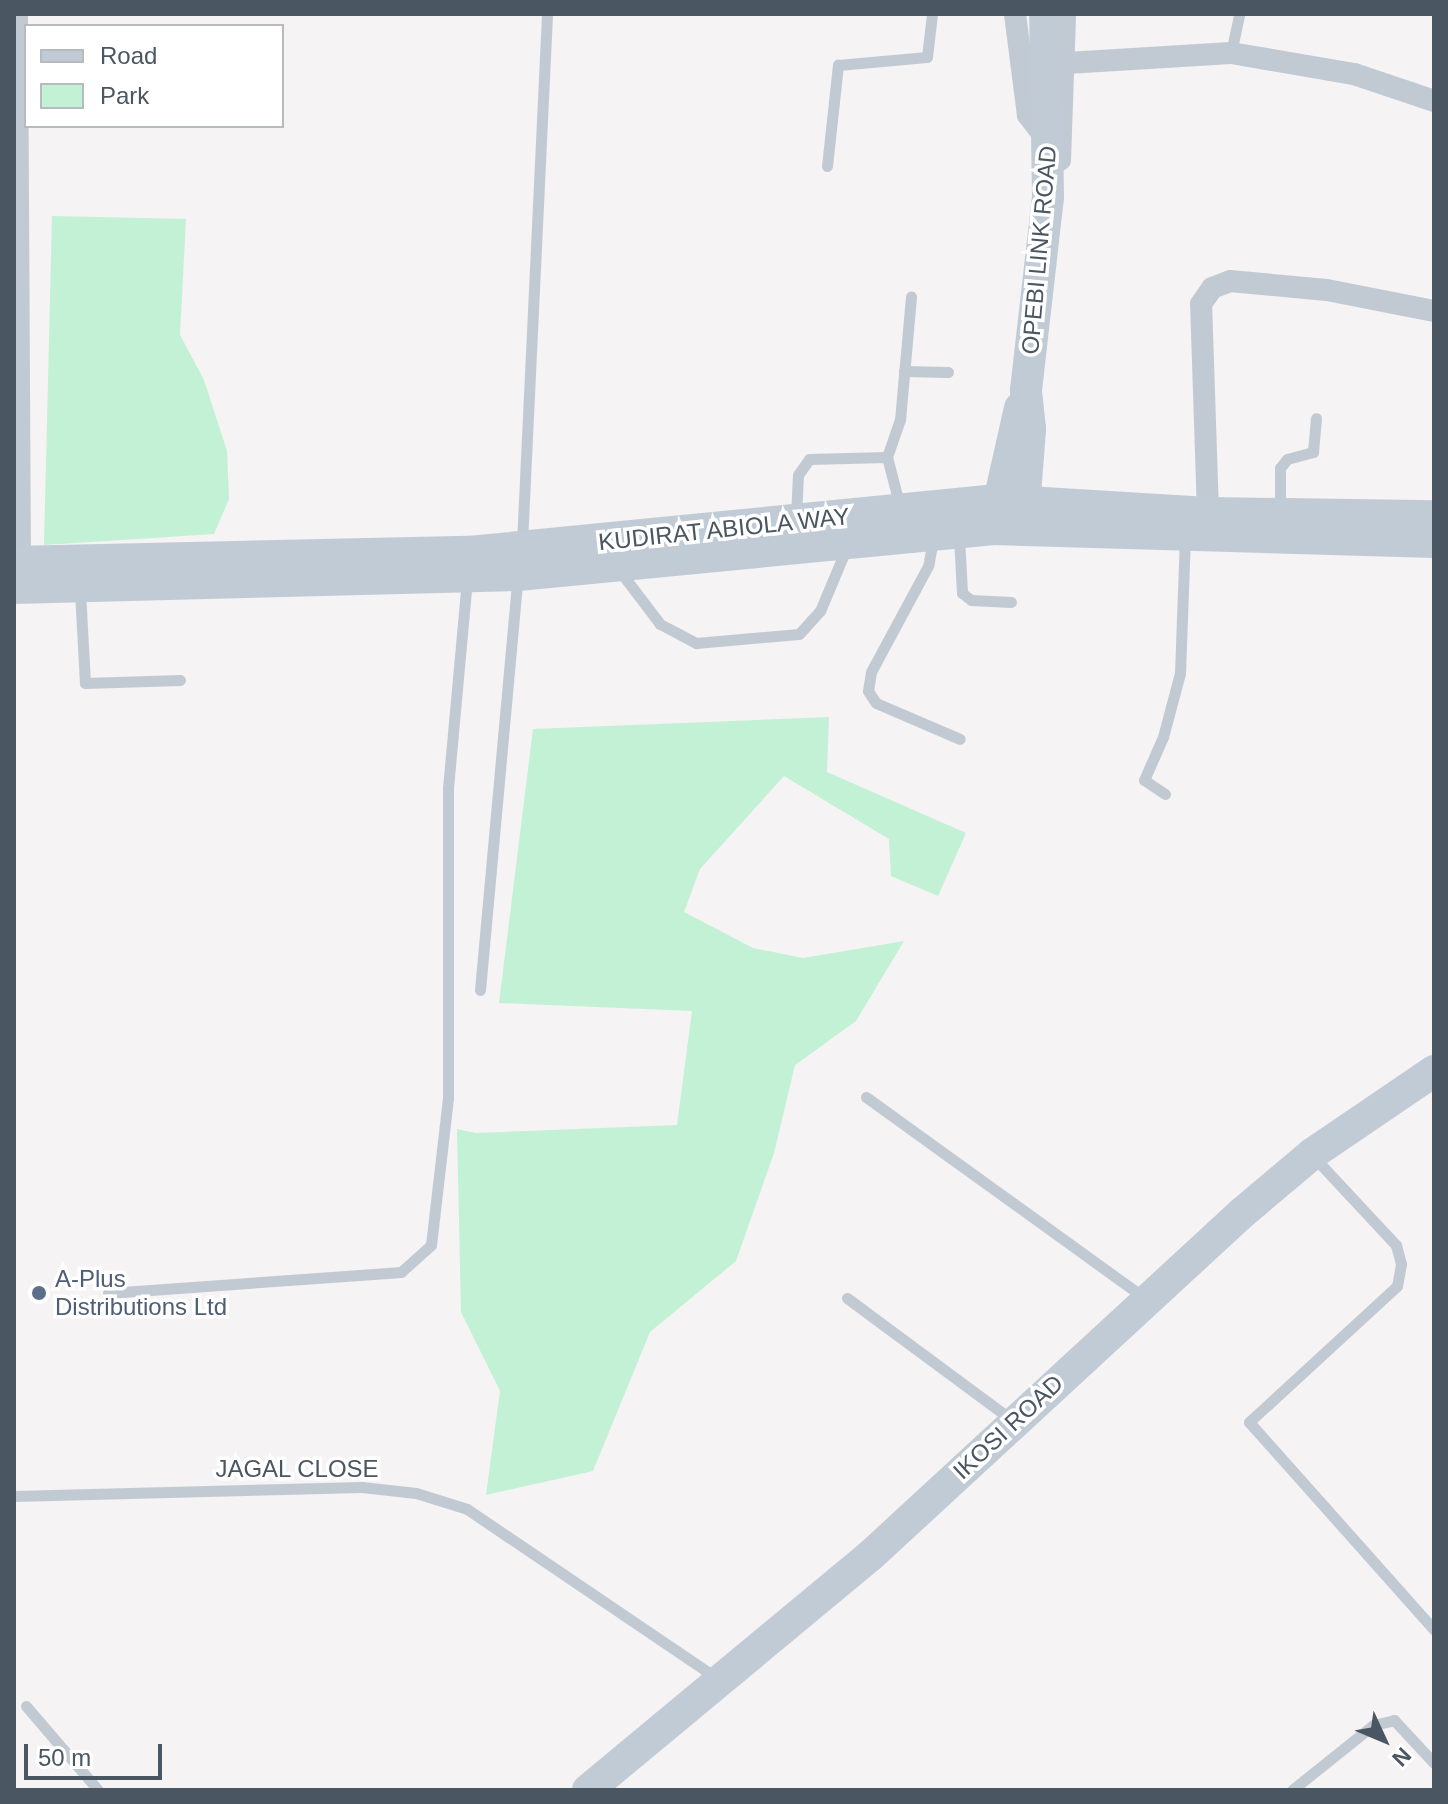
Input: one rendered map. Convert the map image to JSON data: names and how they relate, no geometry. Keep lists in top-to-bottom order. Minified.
{"streets":{"main road":["OPEBI LINK ROAD","KUDIRAT ABIOLA WAY","IKOSI ROAD"],"lane":["JAGAL CLOSE"]},"crossings":[["OPEBI LINK ROAD","KUDIRAT ABIOLA WAY"],["IKOSI ROAD","JAGAL CLOSE"]],"places":["A-Plus Distributions Ltd"],"legend":["Road","Park"],"scale_bar":"50 m","north":"bottom right"}
